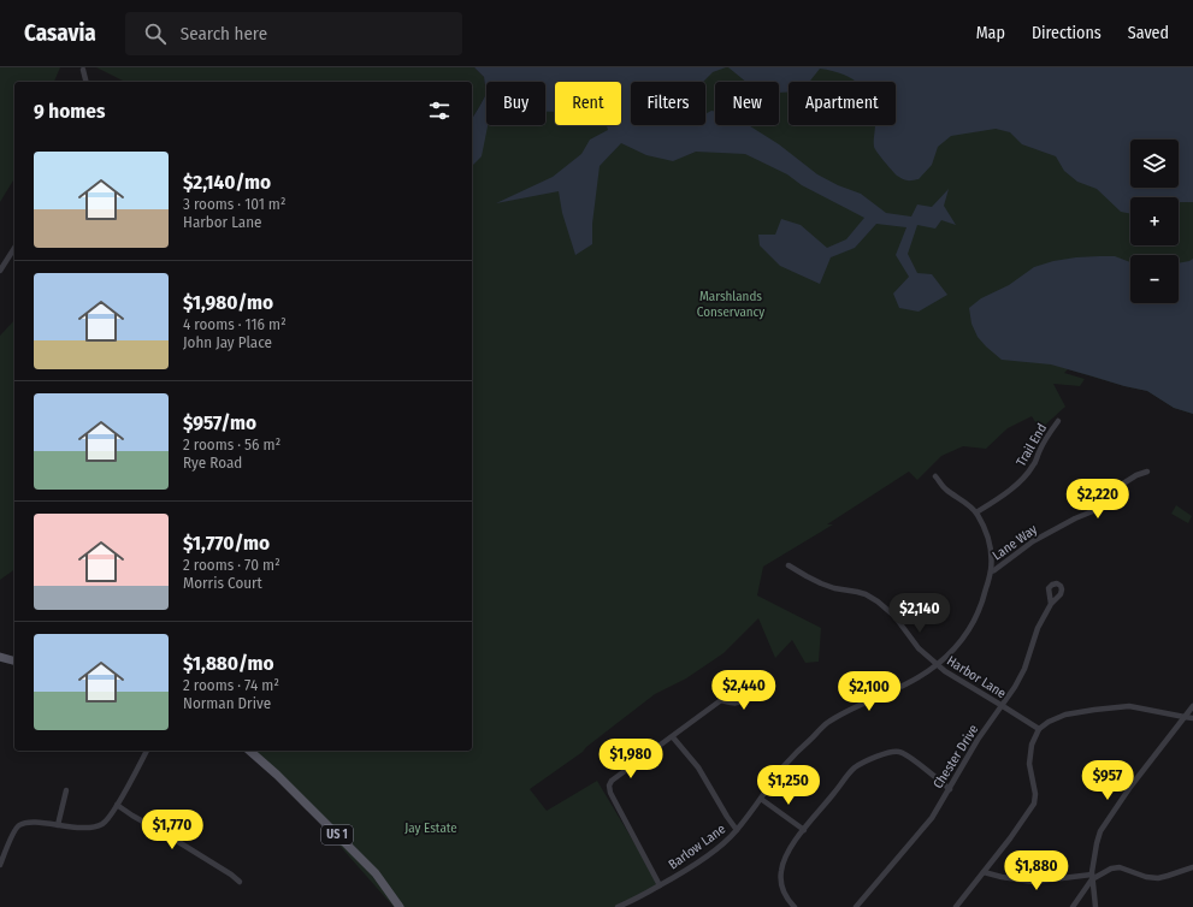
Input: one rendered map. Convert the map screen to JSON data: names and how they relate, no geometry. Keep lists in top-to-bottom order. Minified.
{"streets":{"main road":["US 1"],"street":["Trail End","Lane Way","Harbor Lane","Chester Drive","Barlow Lane"]},"crossings":[["Trail End","Barlow Lane"],["Lane Way","Barlow Lane"],["Harbor Lane","Chester Drive"],["Harbor Lane","Barlow Lane"]],"parks":["Marshlands Conservancy","Jay Estate"],"page":{"header":"Casavia","search":"Search here","nav":["Map","Directions","Saved"],"chip":["Buy","Rent","Filters","New","Apartment"],"heading":"9 homes","map_buttons":["+","−"],"list":[{"name":"$2,140/mo","note":"3 rooms · 101 m² · Harbor Lane"},{"name":"$1,980/mo","note":"4 rooms · 116 m² · John Jay Place"},{"name":"$957/mo","note":"2 rooms · 56 m² · Rye Road"},{"name":"$1,770/mo","note":"2 rooms · 70 m² · Morris Court"},{"name":"$1,880/mo","note":"2 rooms · 74 m² · Norman Drive"}],"price":["$2,220","$2,140","$2,440","$2,100","$1,980","$957","$1,250","$1,770","$1,880"]}}
